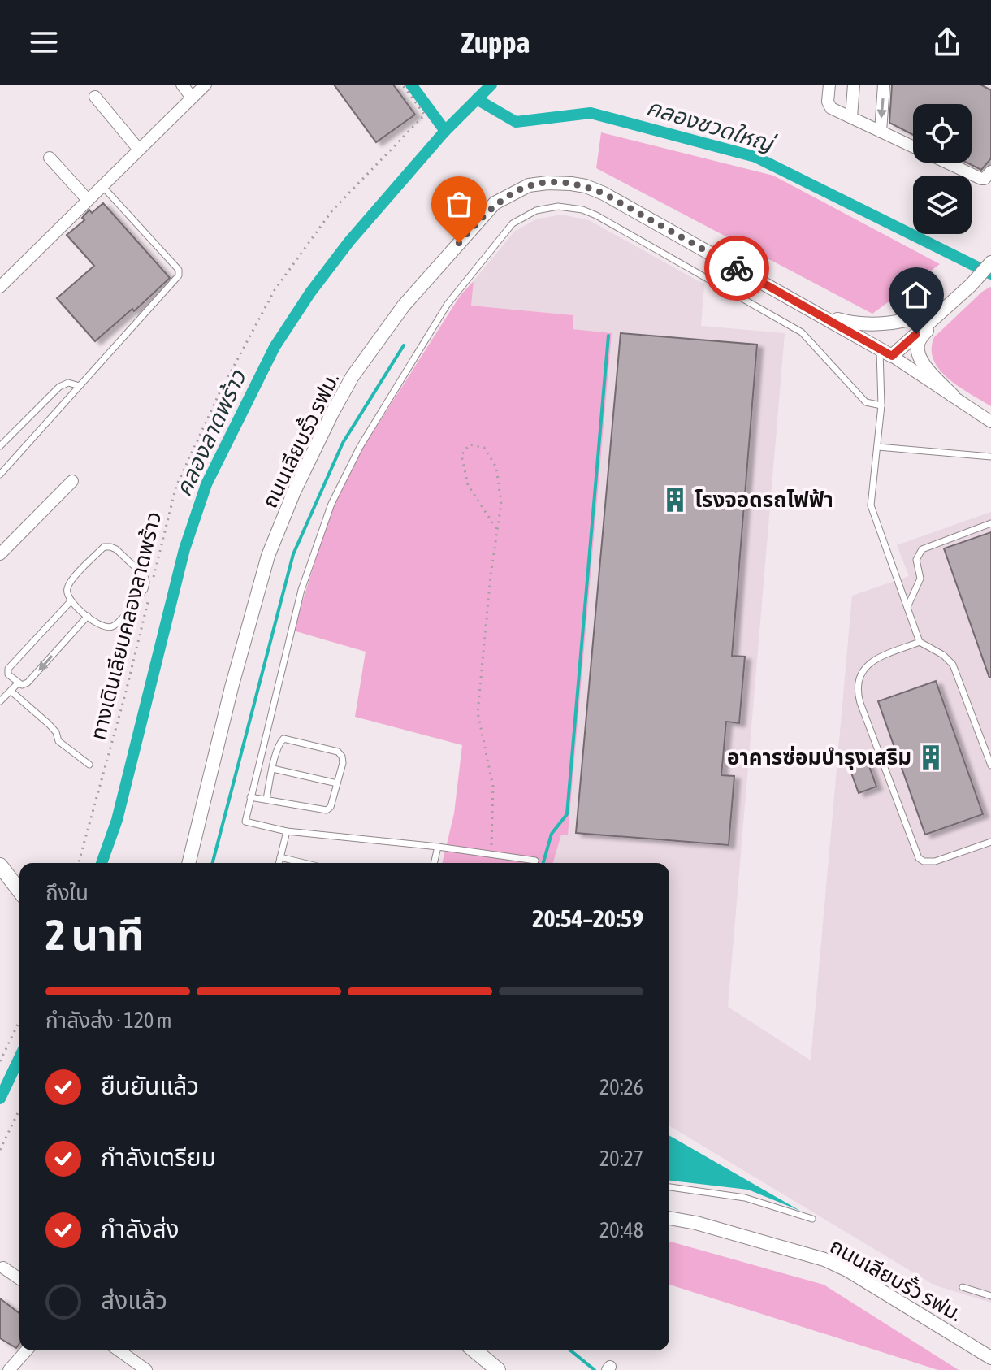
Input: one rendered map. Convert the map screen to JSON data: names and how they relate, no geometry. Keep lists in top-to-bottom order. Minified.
{"streets":{"street":["ถนนเลียบรั้ว รฟม."],"path":["ทางเดินเลียบคลองลาดพร้าว"]},"water":["คลองชวดใหญ่","คลองลาดพร้าว"],"places":{"building":["โรงจอดรถไฟฟ้า","อาคารซ่อมบำรุงเสริม"]},"page":{"header":"Zuppa","heading":["2 นาที","ถึงใน","20:54–20:59"],"bar":"กำลังส่ง · 120 m","list":[["ยืนยันแล้ว","20:26"],["กำลังเตรียม","20:27"],["กำลังส่ง","20:48"],"ส่งแล้ว"]}}
